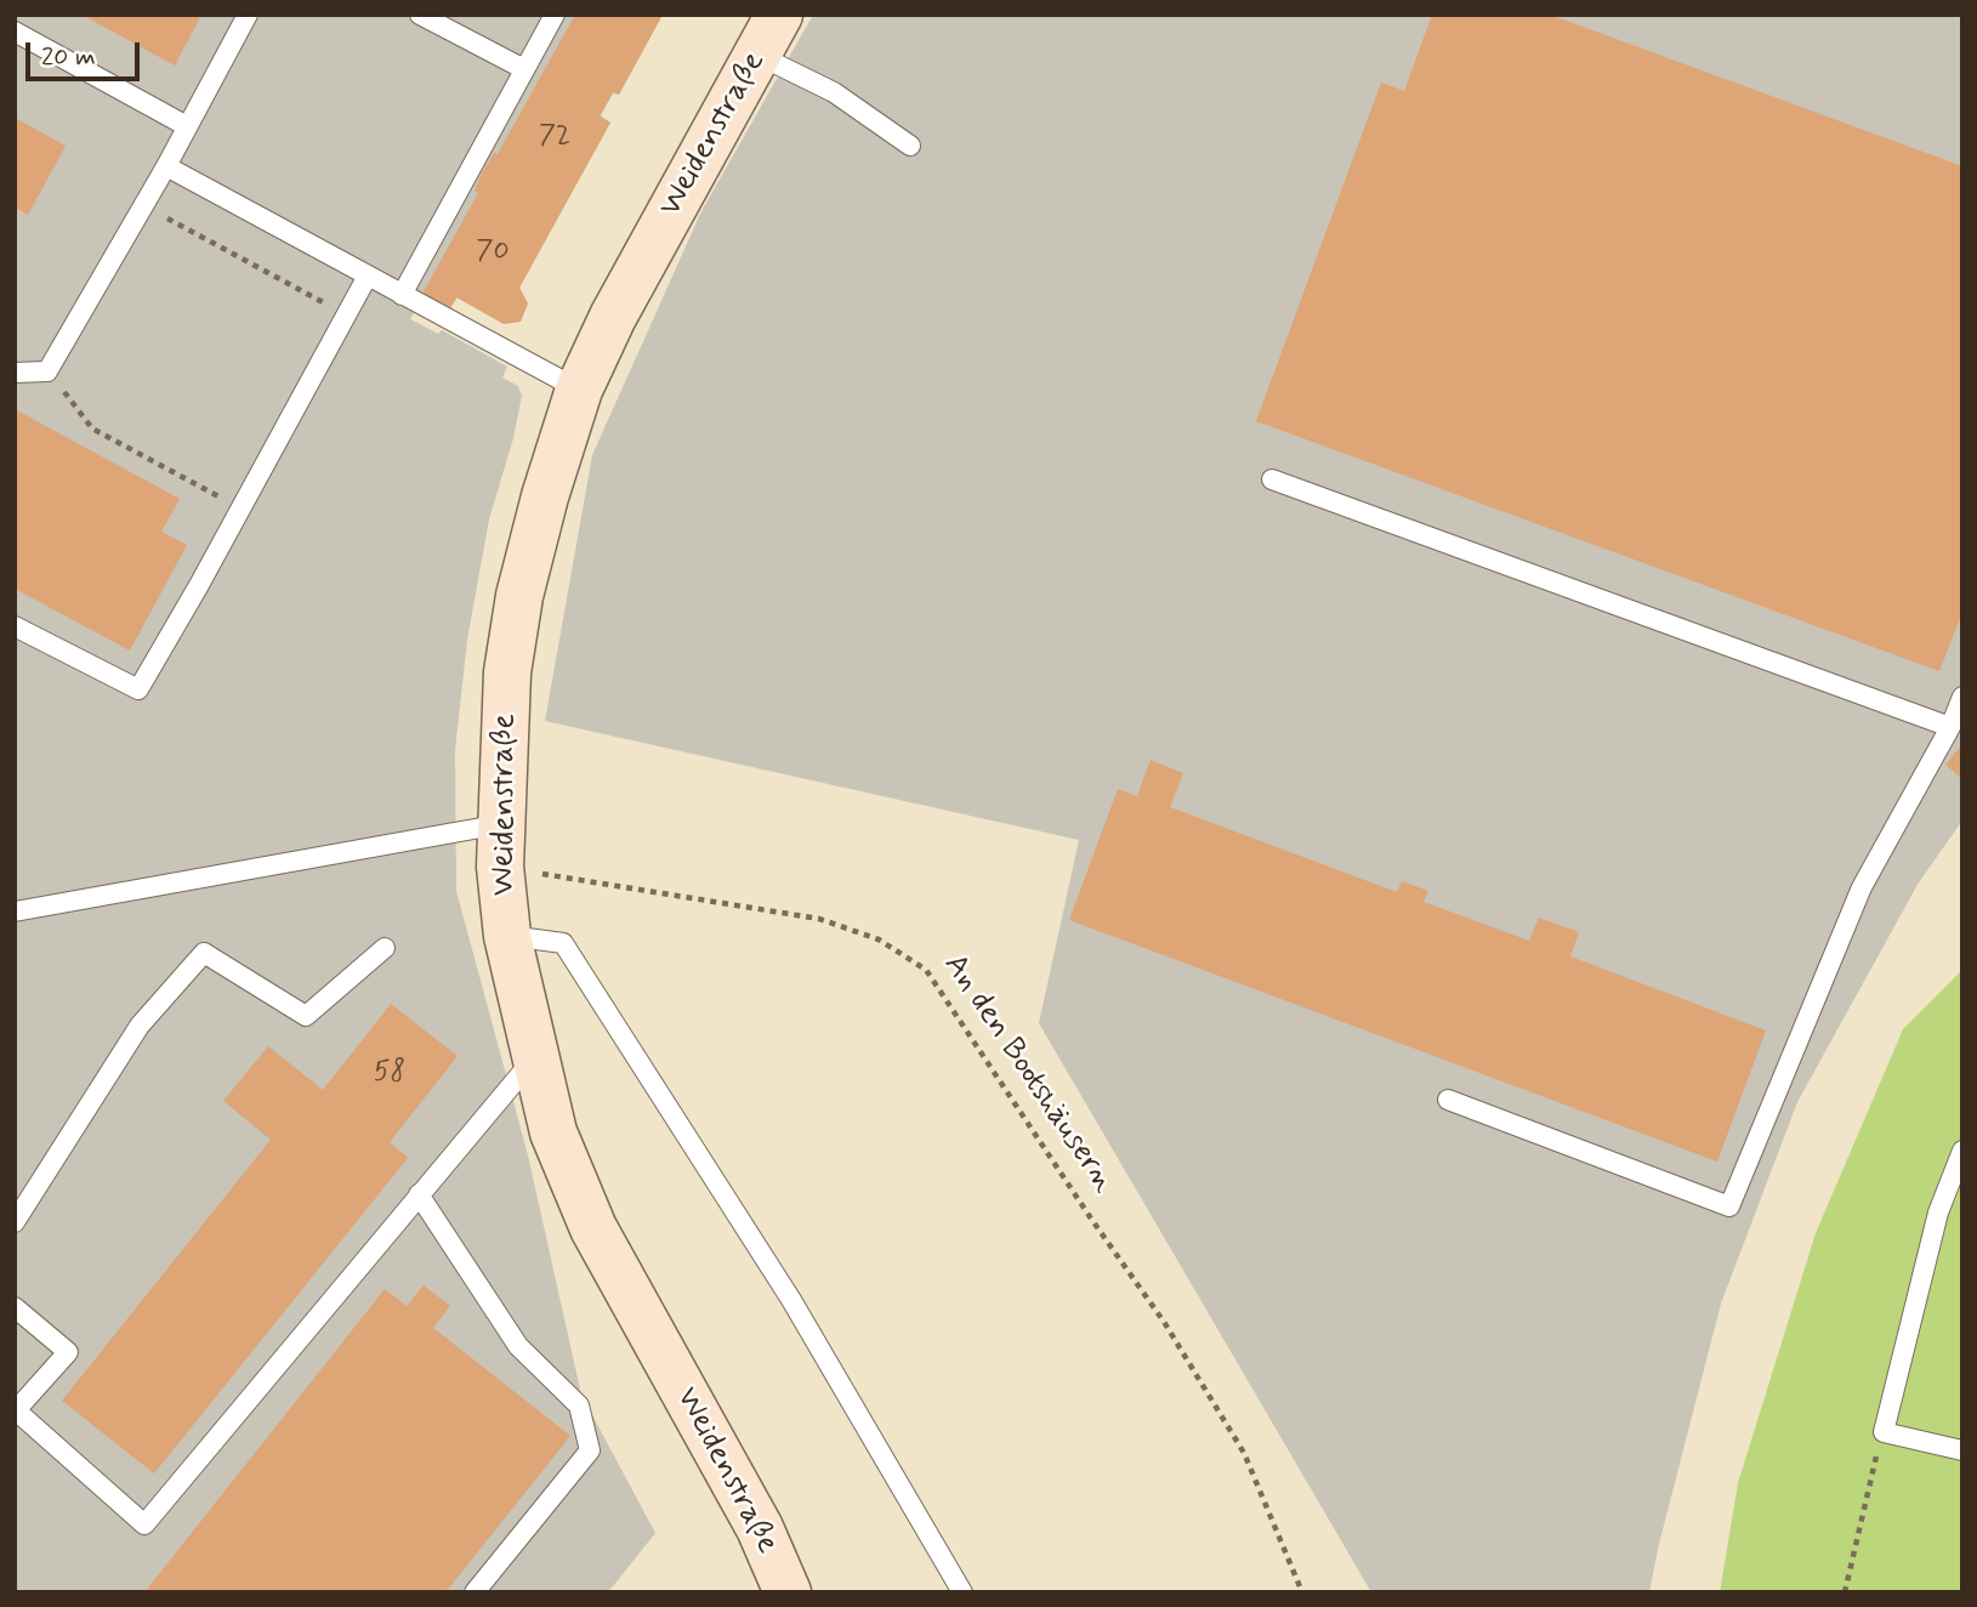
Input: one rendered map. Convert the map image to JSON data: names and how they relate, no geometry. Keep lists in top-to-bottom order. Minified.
{"streets":{"street":["Weidenstraße"],"path":["An den Bootshäusern"]},"crossings":[["Weidenstraße","An den Bootshäusern"]],"house_numbers":["72","70","58"],"scale_bar":"20 m"}
